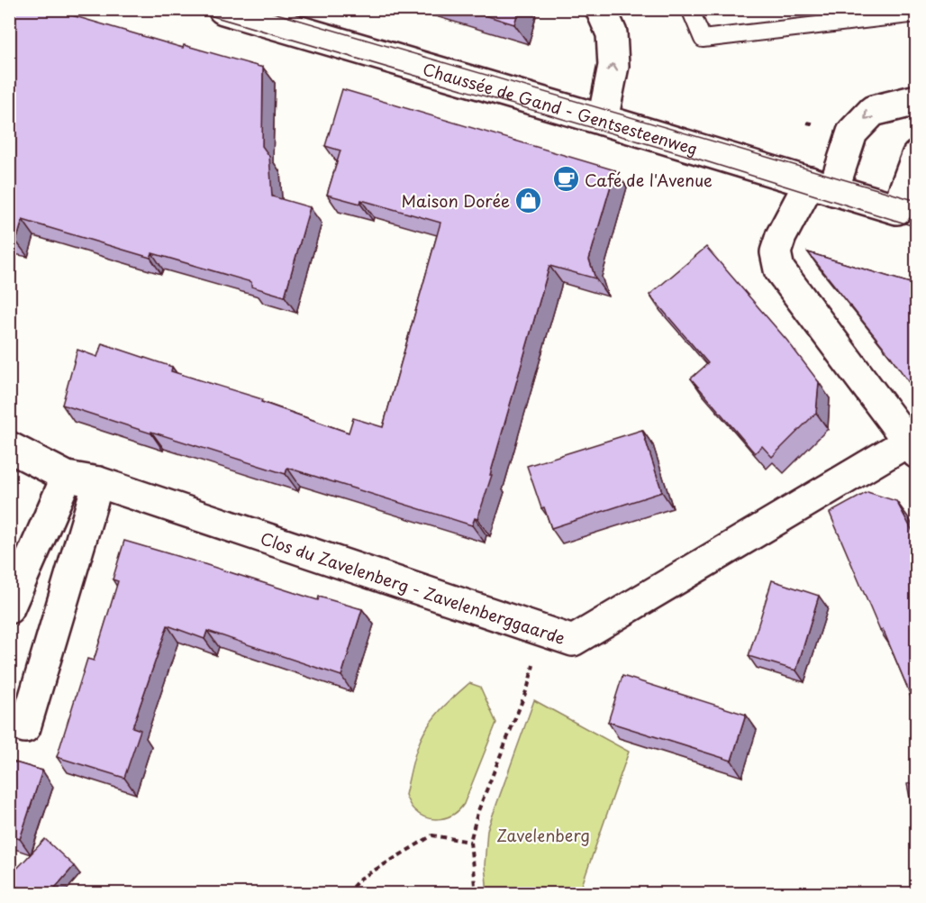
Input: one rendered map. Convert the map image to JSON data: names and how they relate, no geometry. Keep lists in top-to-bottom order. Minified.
{"streets":{"street":["Chaussée de Gand - Gentsesteenweg","Clos du Zavelenberg - Zavelenberggaarde"]},"parks":["Zavelenberg"],"places":{"cafe":["Café de l'Avenue"],"shop":["Maison Dorée"]}}
